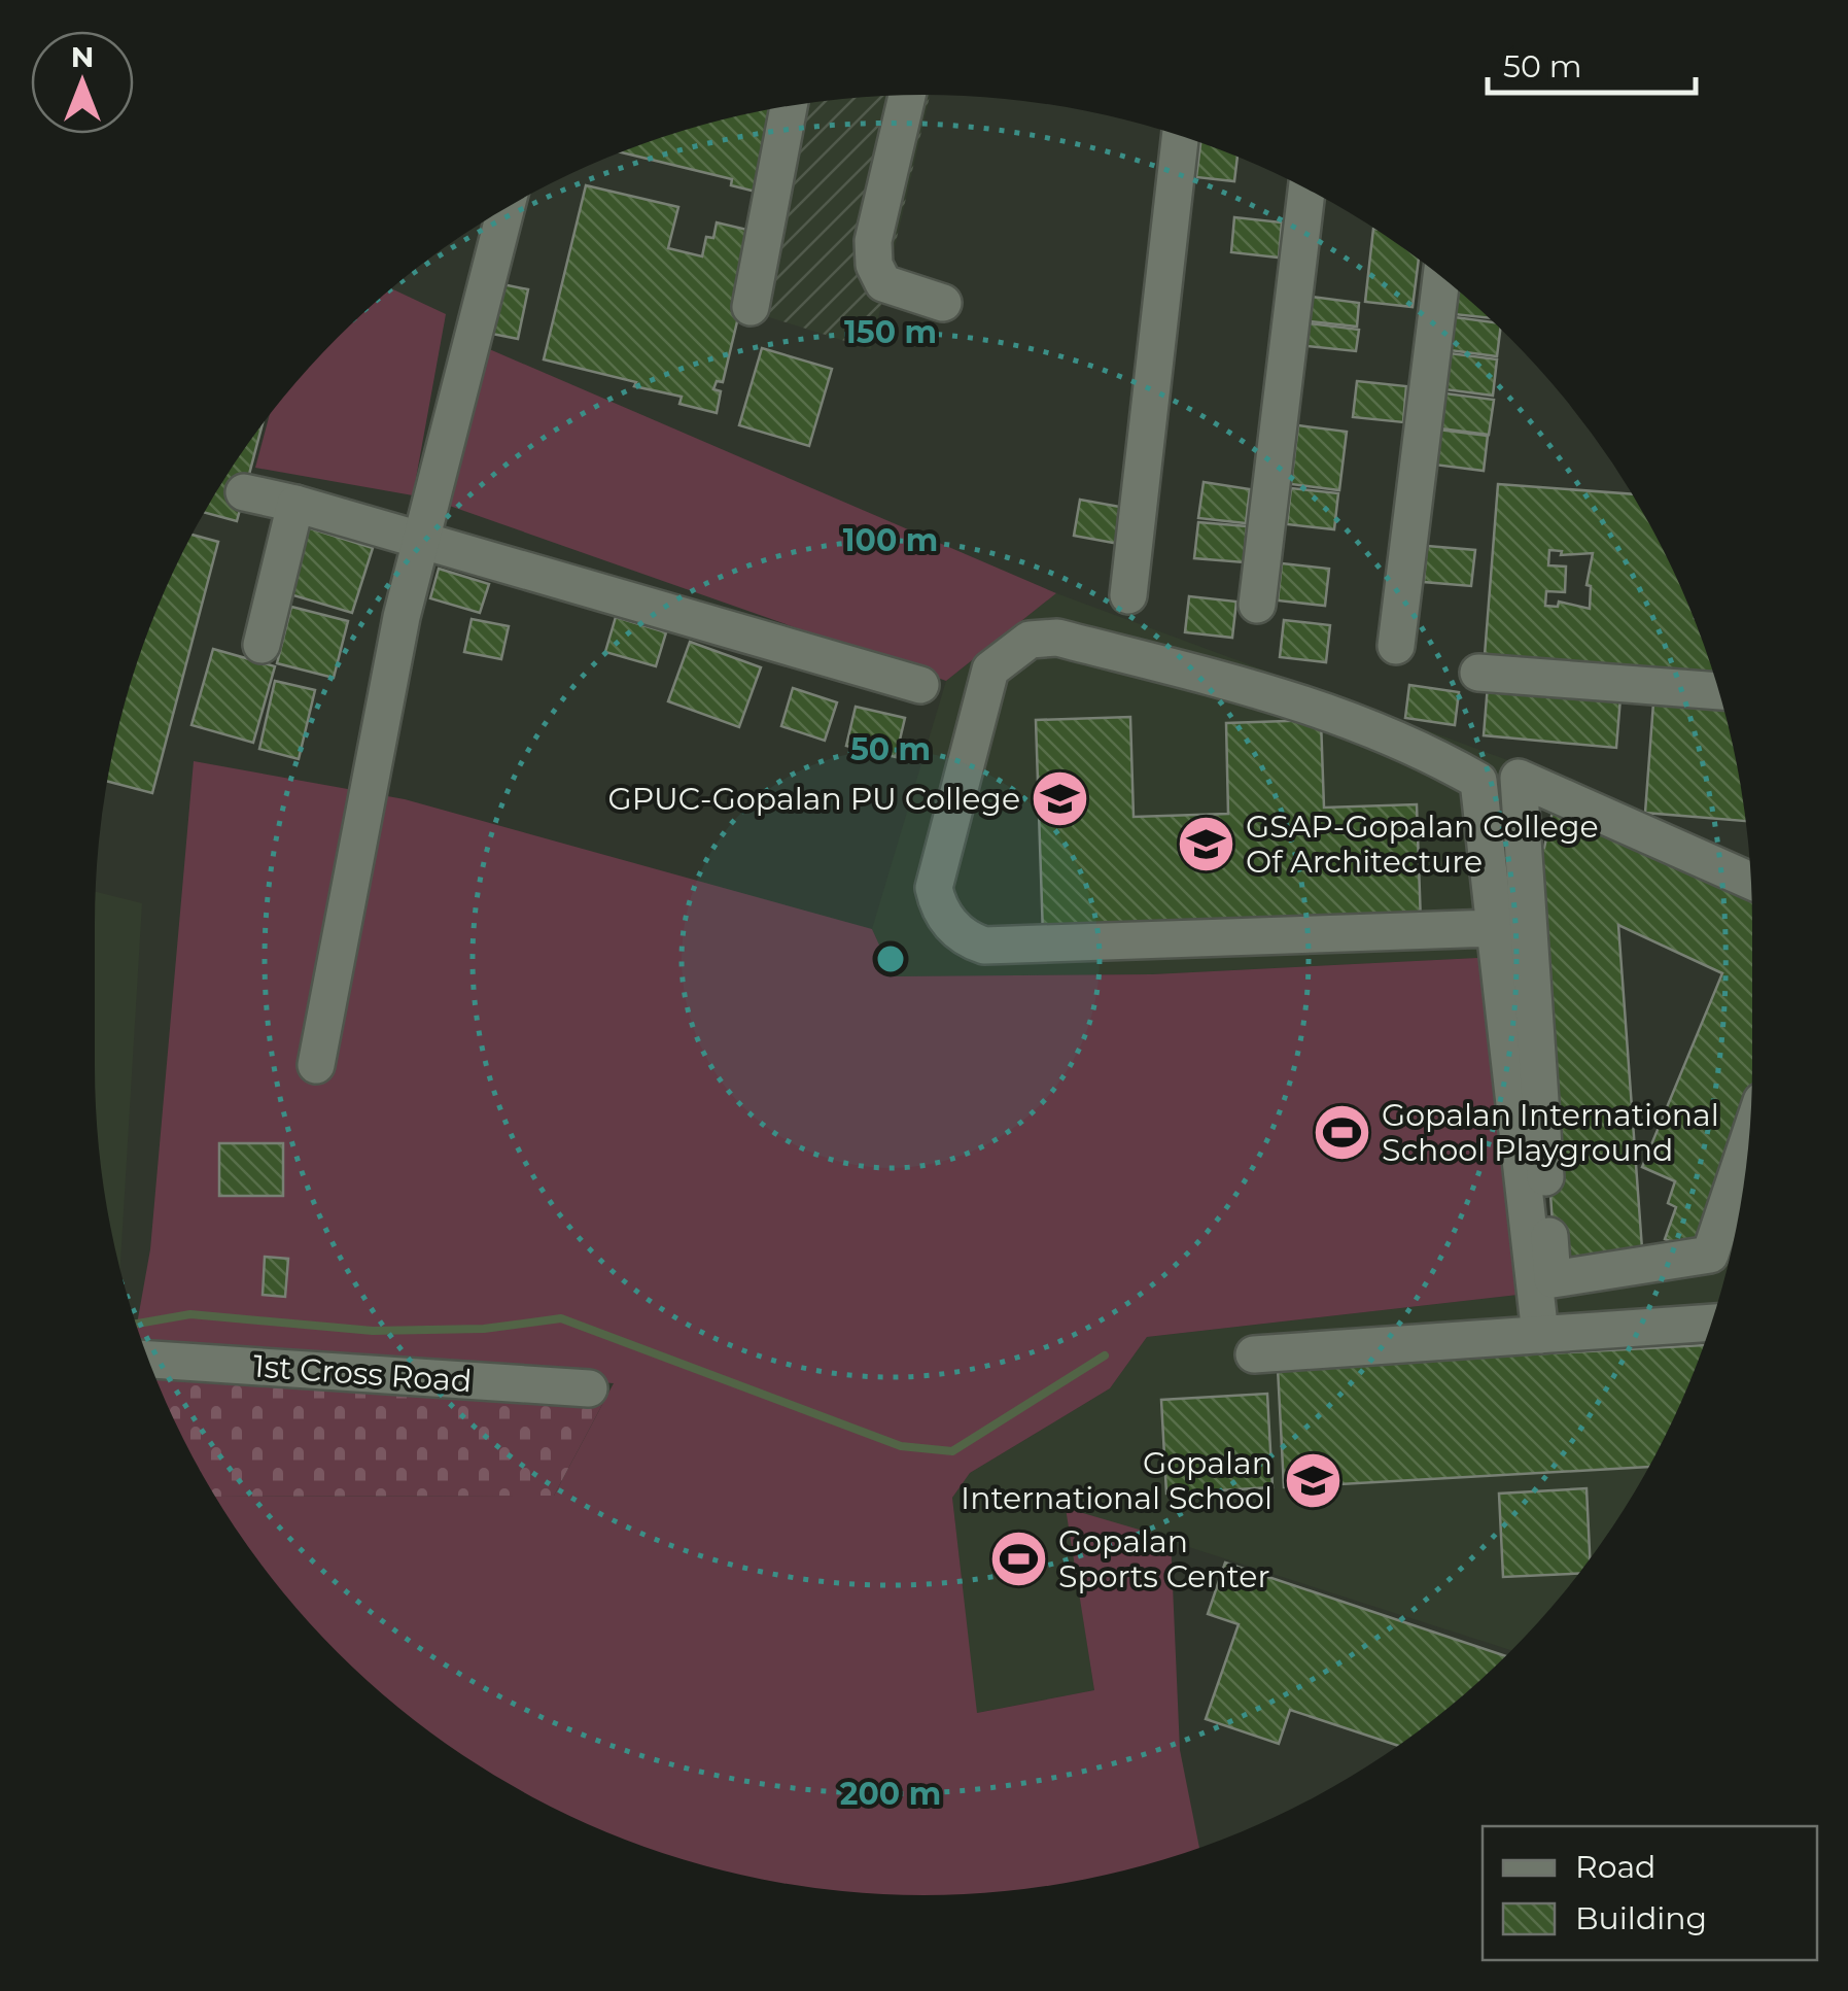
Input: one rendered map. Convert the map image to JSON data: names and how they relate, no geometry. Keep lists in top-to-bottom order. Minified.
{"streets":{"street":["1st Cross Road"]},"places":{"school or university":["GPUC-Gopalan PU College","GSAP-Gopalan College Of Architecture","Gopalan International School"],"sports":["Gopalan International School Playground","Gopalan Sports Center"]},"legend":["Road","Building"],"scale_bar":"50 m","north":"top","rings":["150 m","100 m","50 m","200 m"]}
